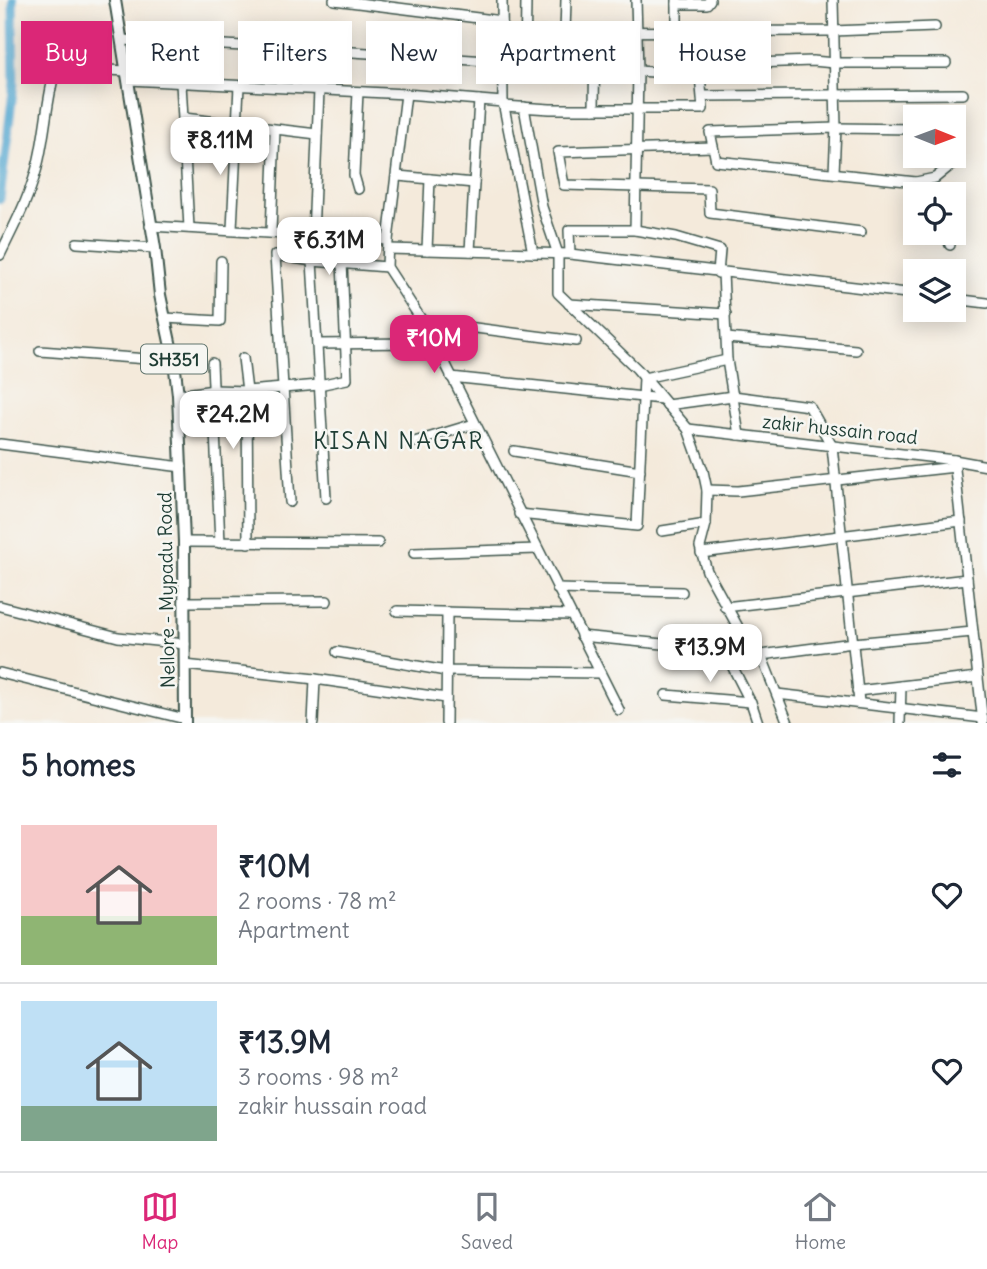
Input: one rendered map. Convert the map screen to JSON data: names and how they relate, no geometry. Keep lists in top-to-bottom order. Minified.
{"streets":{"main road":["SH351","Nellore - Mypadu Road"],"street":["zakir hussain road"]},"districts":["KISAN NAGAR"],"north":"right","page":{"chip":["Buy","Rent","Filters","New","Apartment","House"],"price":["₹8.11M","₹6.31M","₹10M","₹24.2M","₹13.9M"],"heading":"5 homes","list":[{"name":"₹10M","note":"2 rooms · 78 m² · Apartment"},{"name":"₹13.9M","note":"3 rooms · 98 m² · zakir hussain road"}],"tabs":["Map","Saved","Home"]}}
